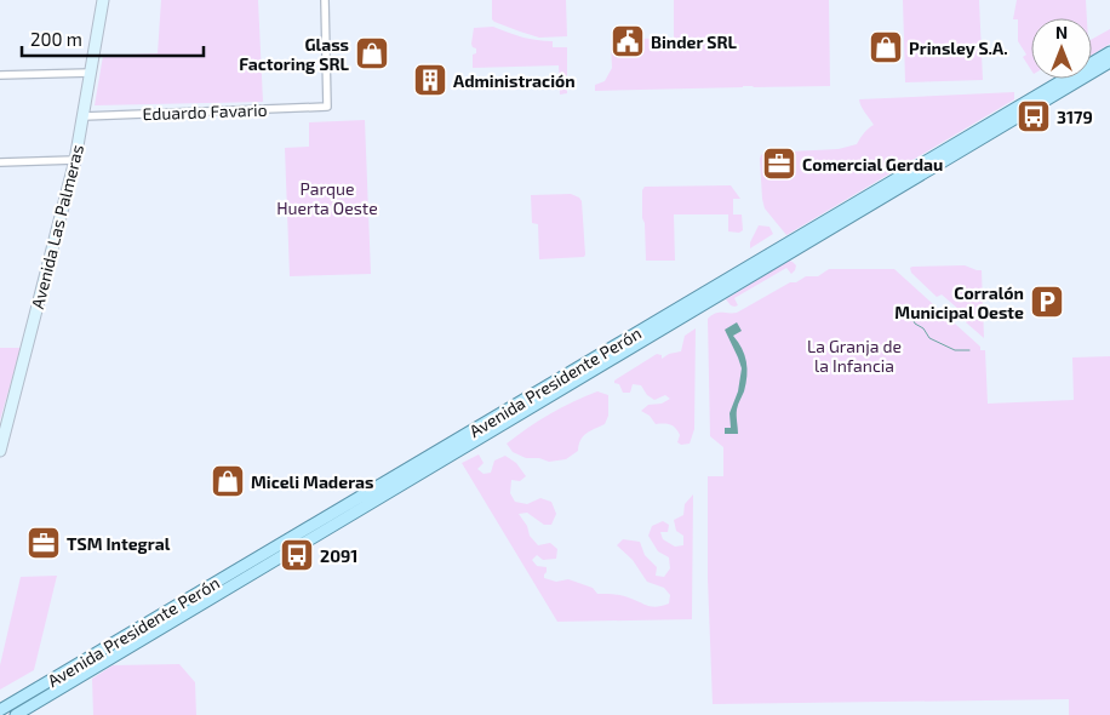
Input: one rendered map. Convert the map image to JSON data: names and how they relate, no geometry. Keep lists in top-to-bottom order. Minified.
{"streets":{"main road":["Avenida Las Palmeras","Avenida Presidente Perón"],"street":["Eduardo Favario"]},"crossings":[["Eduardo Favario","Avenida Las Palmeras"]],"parks":["Parque Huerta Oeste","La Granja de la Infancia"],"places":{"public building":["Binder SRL"],"shop":["Prinsley S.A.","Glass Factoring SRL","Miceli Maderas"],"building":["Administración"],"bus stop":["3179","2091"],"office":["Comercial Gerdau","TSM Integral"],"parking":["Corralón Municipal Oeste"]},"scale_bar":"200 m","north":"top"}
